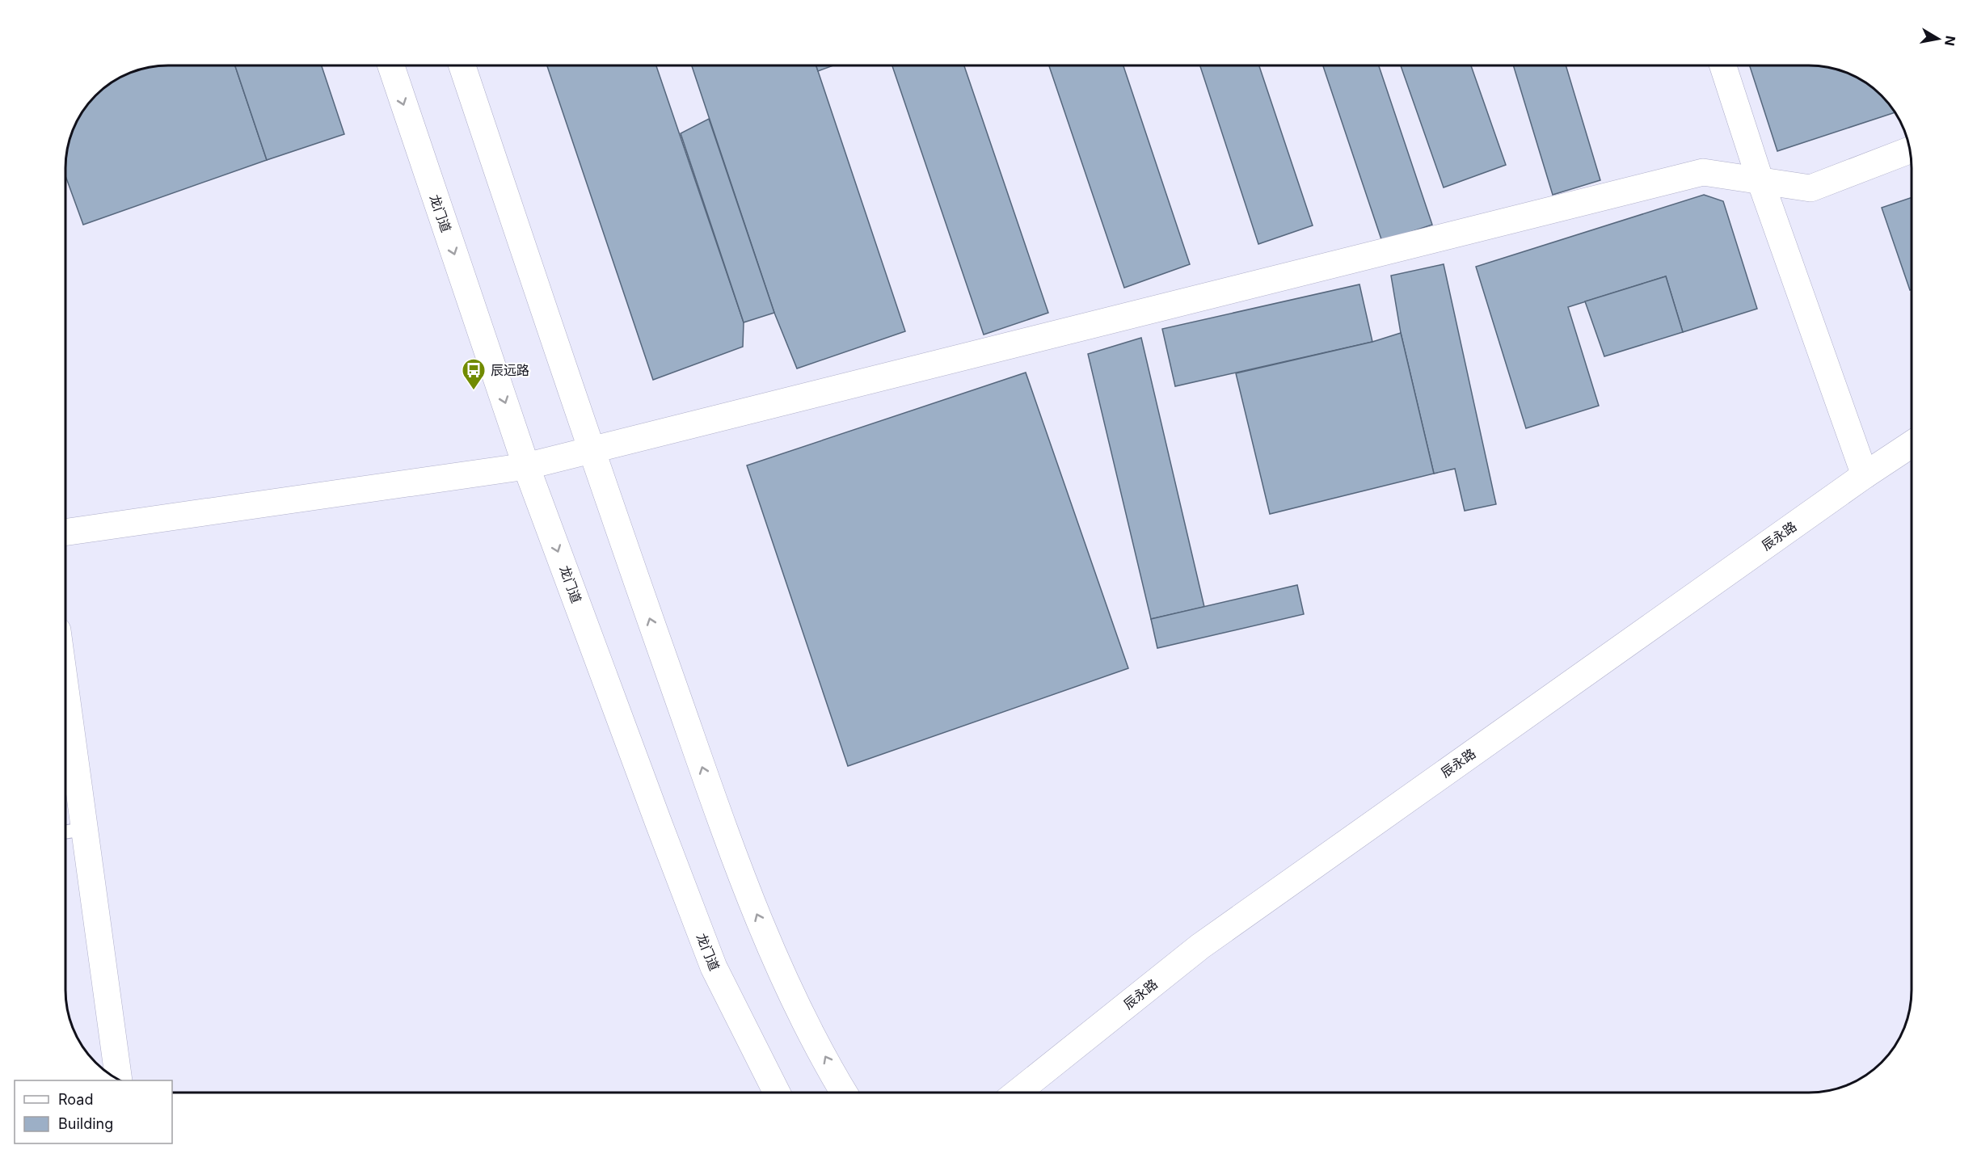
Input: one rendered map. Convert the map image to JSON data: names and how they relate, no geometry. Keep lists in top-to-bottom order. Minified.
{"streets":{"main road":["龙门道","辰永路"]},"places":{"bus stop":["辰远路"]},"legend":["Road","Building"],"north":"right"}
